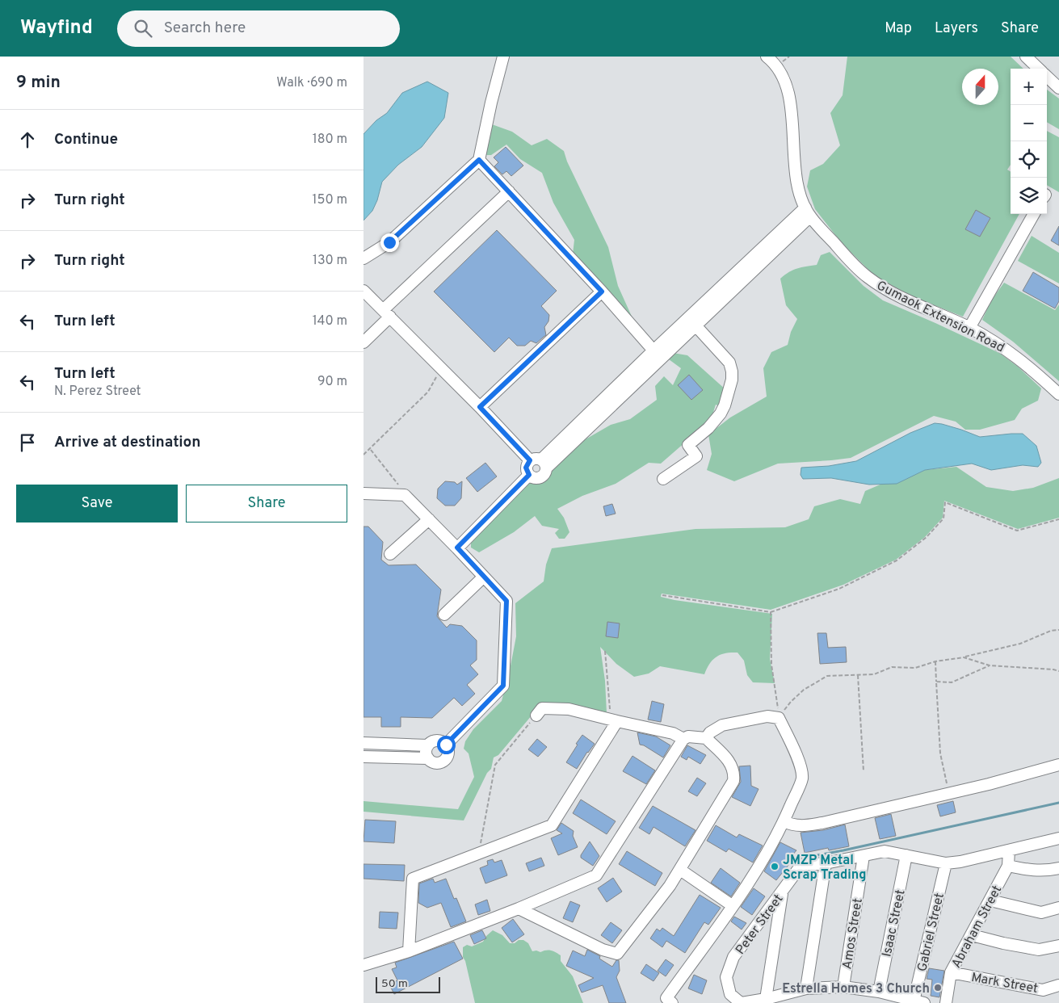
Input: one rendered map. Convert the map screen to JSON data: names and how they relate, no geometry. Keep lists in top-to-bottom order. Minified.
{"streets":{"street":["Gumaok Extension Road","Isaac Street","Peter Street","Abraham Street","Gabriel Street","Amos Street","Mark Street"]},"crossings":[["Isaac Street","Peter Street"],["Peter Street","Abraham Street"],["Peter Street","Gabriel Street"],["Peter Street","Amos Street"],["Abraham Street","Mark Street"]],"places":["JMZP Metal Scrap Trading","Estrella Homes 3 Church"],"scale_bar":"50 m","north":"top","page":{"header":"Wayfind","search":"Search here","nav":["Map","Layers","Share"],"heading":["9 min","Walk · 690 m"],"map_buttons":["+","−"],"list":[["Continue","180 m"],["Turn right","150 m"],["Turn right","130 m"],["Turn left","140 m"],["Turn left","N. Perez Street","90 m"],"Arrive at destination"],"buttons":["Save","Share"],"scale":"50 m"}}
